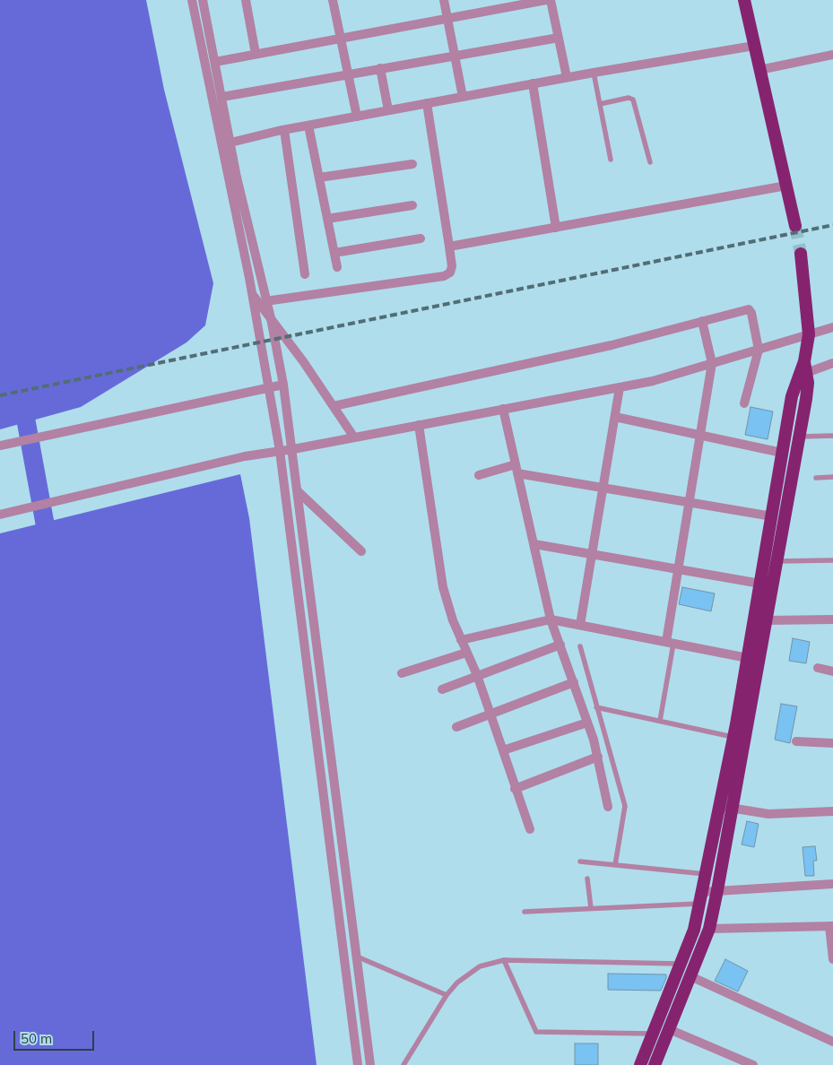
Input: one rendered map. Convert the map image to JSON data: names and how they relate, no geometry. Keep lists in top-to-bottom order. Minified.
{"scale_bar":"50 m"}
